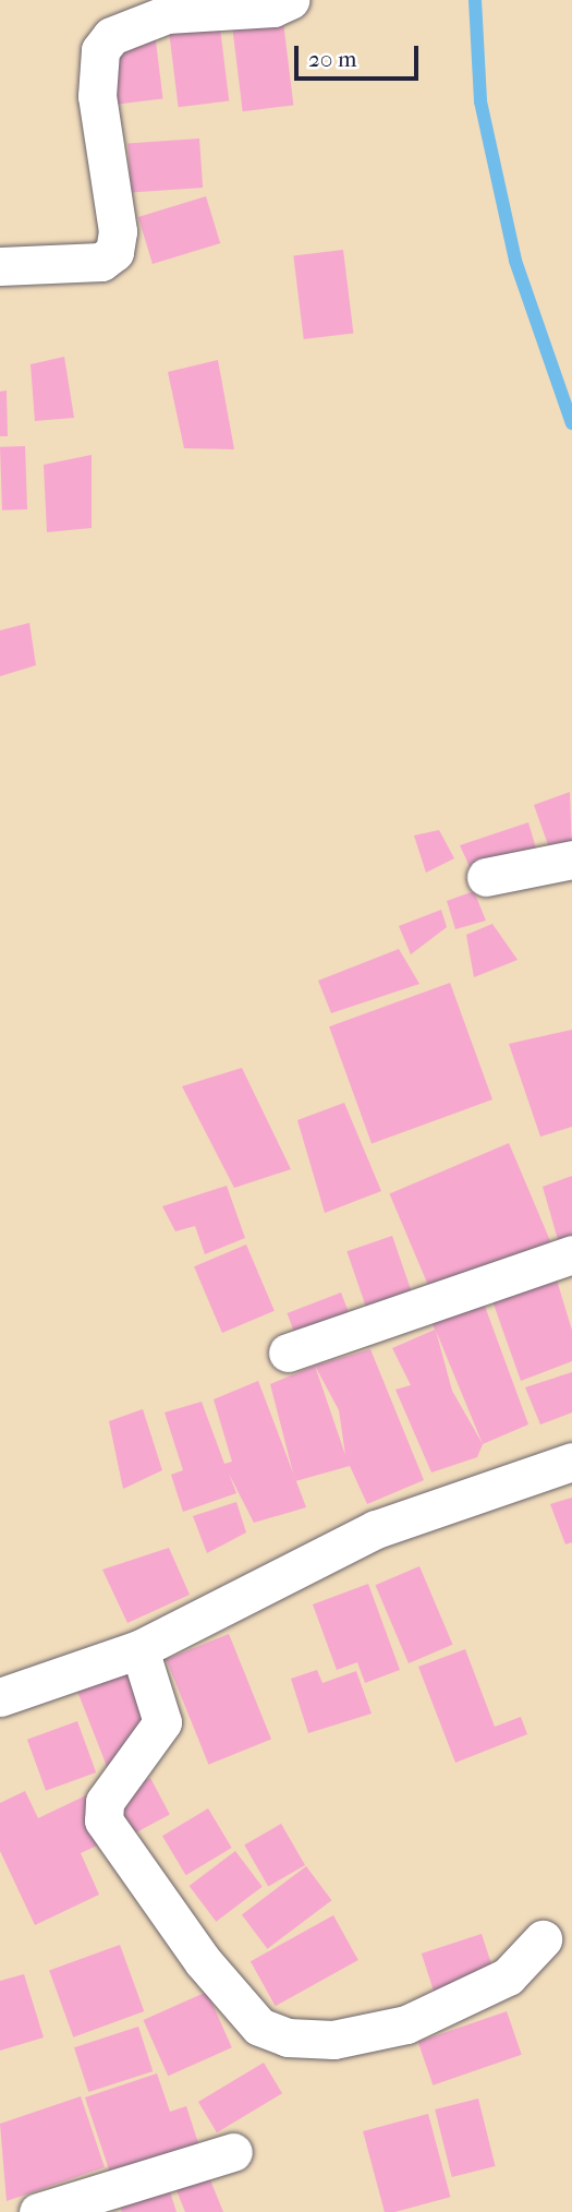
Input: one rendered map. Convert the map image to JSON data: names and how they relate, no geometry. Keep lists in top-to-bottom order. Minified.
{"scale_bar":"20 m"}
